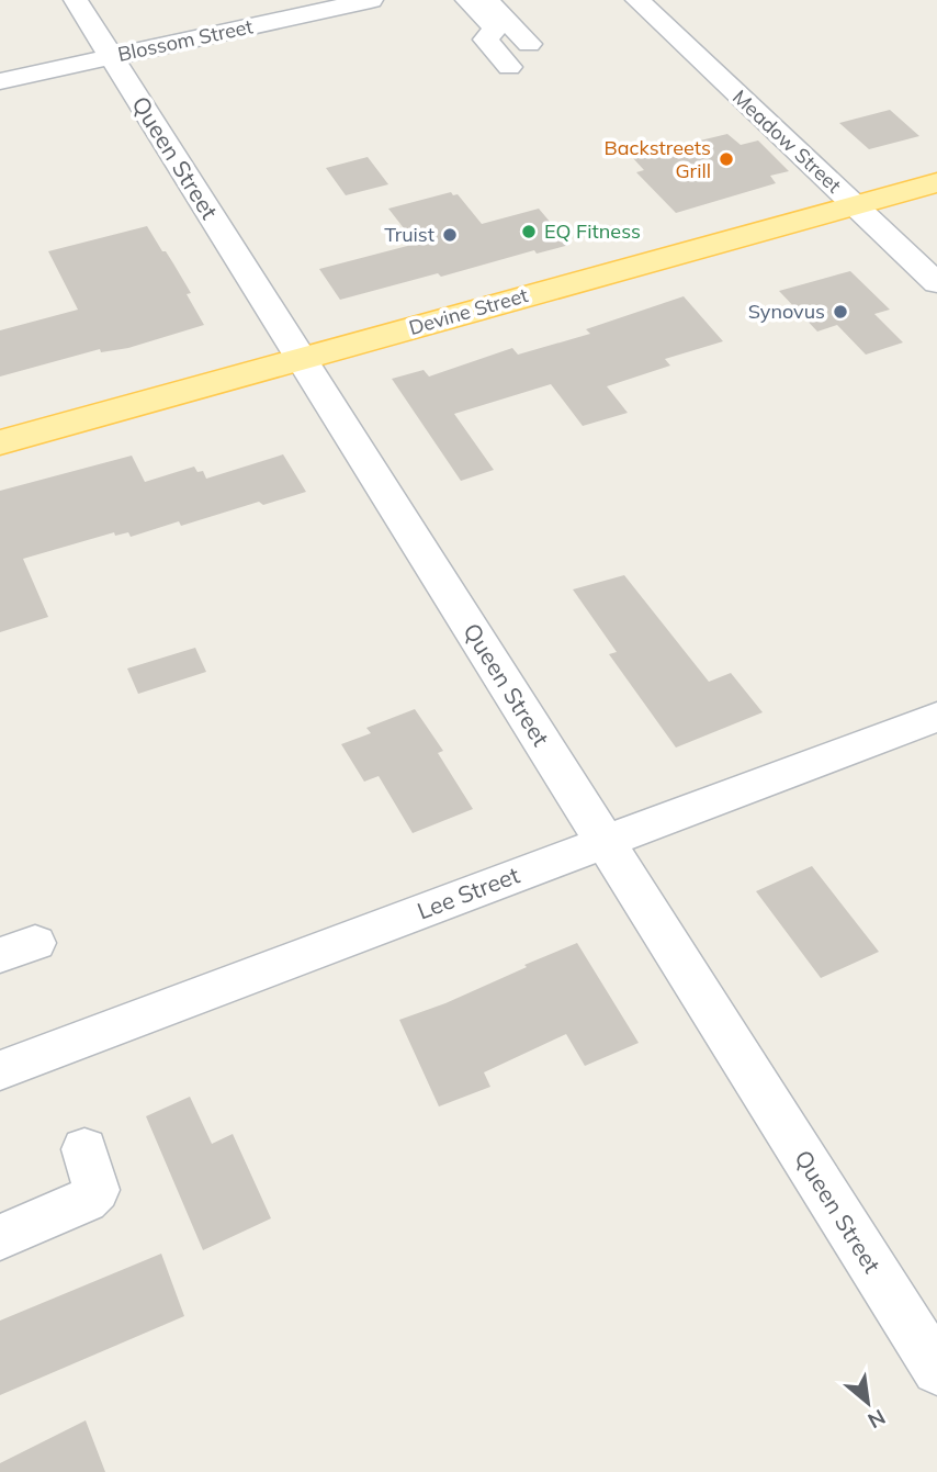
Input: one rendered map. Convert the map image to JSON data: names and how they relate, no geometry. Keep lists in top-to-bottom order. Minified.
{"streets":{"main road":["Devine Street"],"street":["Blossom Street","Meadow Street","Queen Street","Lee Street"]},"crossings":[["Blossom Street","Queen Street"],["Meadow Street","Devine Street"],["Queen Street","Devine Street"],["Queen Street","Lee Street"]],"places":["Backstreets Grill","EQ Fitness","Truist","Synovus"],"north":"bottom right"}
